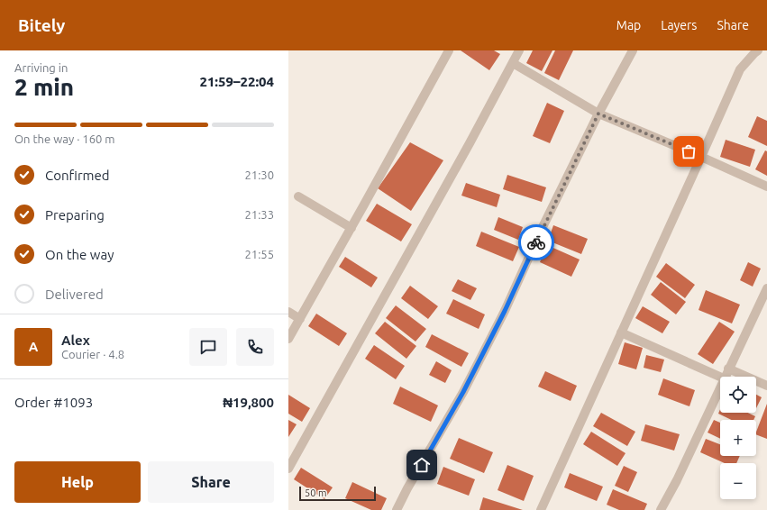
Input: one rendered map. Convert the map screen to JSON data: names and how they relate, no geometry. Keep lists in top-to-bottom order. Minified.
{"scale_bar":"50 m","page":{"header":"Bitely","nav":["Map","Layers","Share"],"heading":["2 min","Arriving in","21:59–22:04"],"panel":["Alex","Courier · 4.8","Order #1093","₦19,800"],"bar":"On the way · 160 m","list":[["Confirmed","21:30"],["Preparing","21:33"],["On the way","21:55"],"Delivered"],"round":"A","map_buttons":["+","−"],"buttons":["Help","Share"],"scale":"50 m"}}
